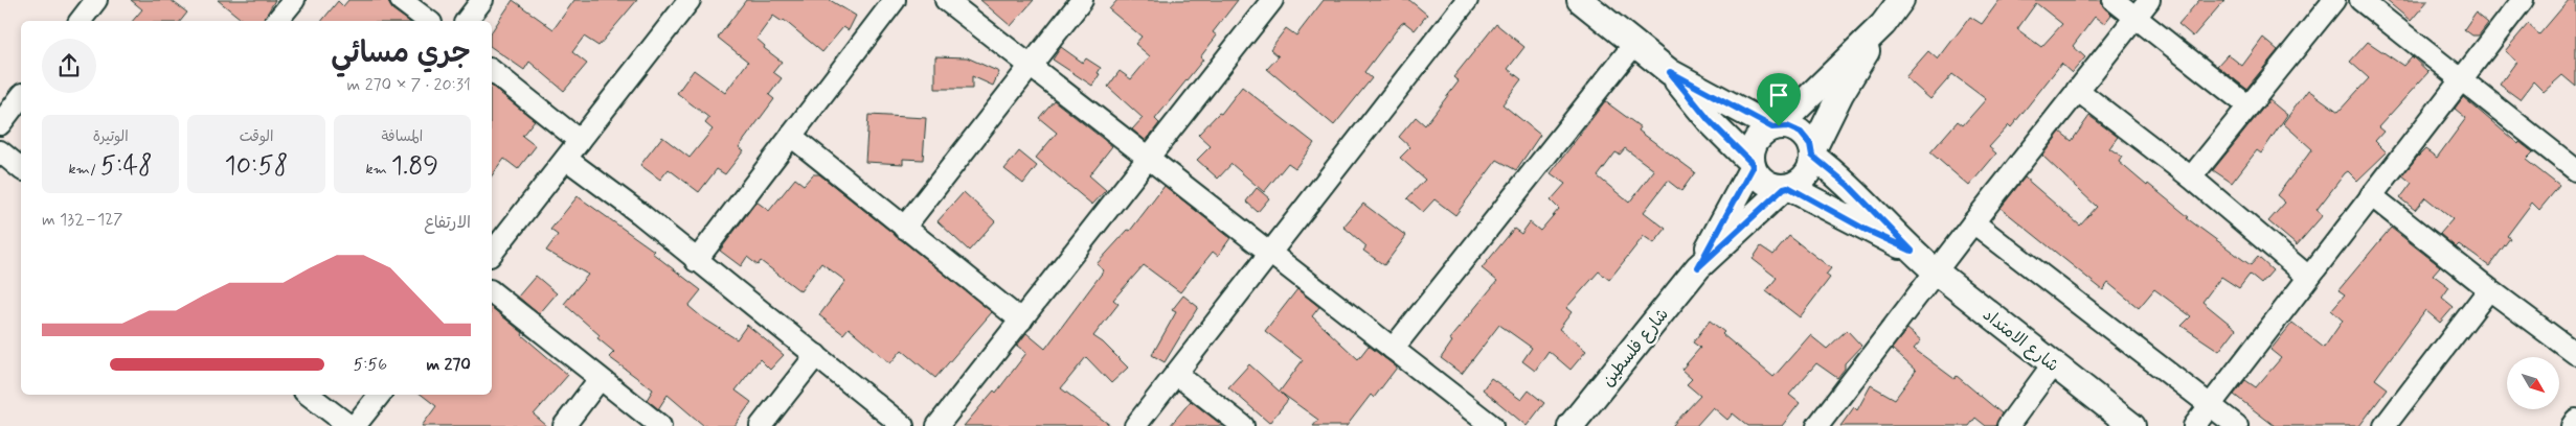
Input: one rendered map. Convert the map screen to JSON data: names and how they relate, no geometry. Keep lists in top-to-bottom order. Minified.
{"streets":{"street":["شارع الامتداد","شارع فلسطين"]},"crossings":[["شارع الامتداد","شارع فلسطين"]],"north":"bottom right","page":{"heading":["جري مسائي","20:31 · 7 × 270 m"],"stats":[["المسافة","1.89 km"],["الوقت","10:58"],["الوتيرة","5:48 /km"]],"chart":["الارتفاع","127–132 m"],"list":[{"name":"270 m","note":"5:56"}]}}
